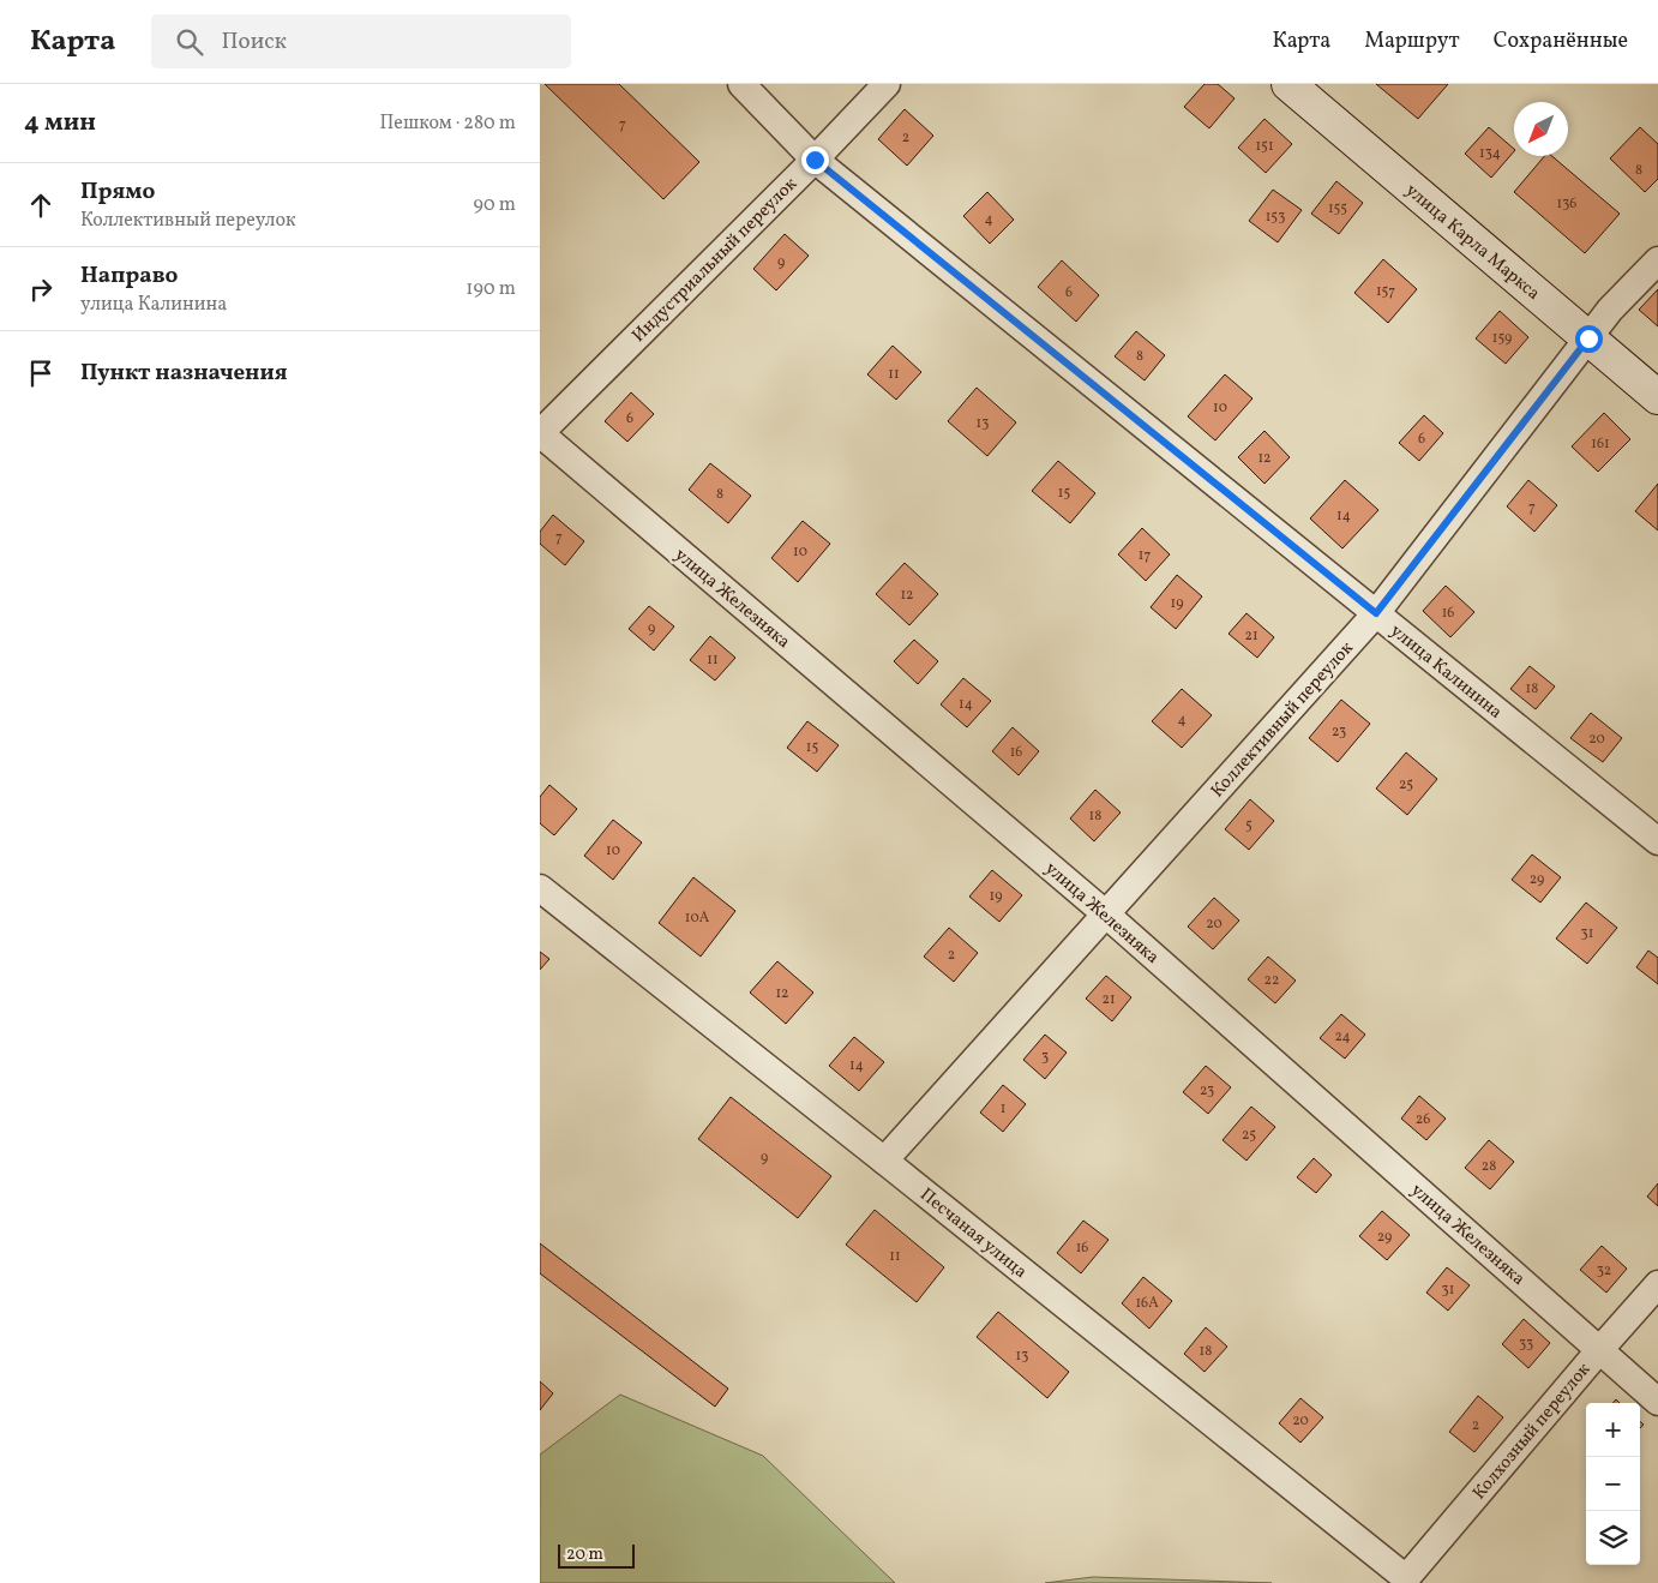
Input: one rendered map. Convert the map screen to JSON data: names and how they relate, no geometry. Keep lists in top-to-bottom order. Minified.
{"streets":{"main road":["улица Карла Маркса"],"street":["Индустриальный переулок","улица Железняка","улица Калинина","Коллективный переулок","Песчаная улица","Колхозный переулок"]},"crossings":[["улица Карла Маркса","Коллективный переулок"],["Индустриальный переулок","улица Железняка"],["Индустриальный переулок","улица Калинина"],["улица Железняка","Коллективный переулок"],["улица Железняка","Колхозный переулок"],["улица Калинина","Коллективный переулок"],["Коллективный переулок","Песчаная улица"],["Песчаная улица","Колхозный переулок"]],"house_numbers":["7","2","151","134","8","136","155","153","4","9","157","6","159","8","11","10","6","13","6","161","12","15","8","7","14","7","10","17","12","19","16","9","21","11","18","14","4","23","20","15","16","25","18","5","10","29","19","10А","20","31","2","22","12","21","24","3","14","23","1","26","25","9","28","29","16","11","32","31","16А","33","18","13","20","2"],"scale_bar":"20 m","north":"bottom left","page":{"header":"Карта","search":"Поиск","nav":["Карта","Маршрут","Сохранённые"],"heading":["4 мин","Пешком · 280 m"],"list":[["Прямо","Коллективный переулок","90 m"],["Направо","улица Калинина","190 m"],"Пункт назначения"],"map_buttons":["+","−"],"scale":"20 m"}}
